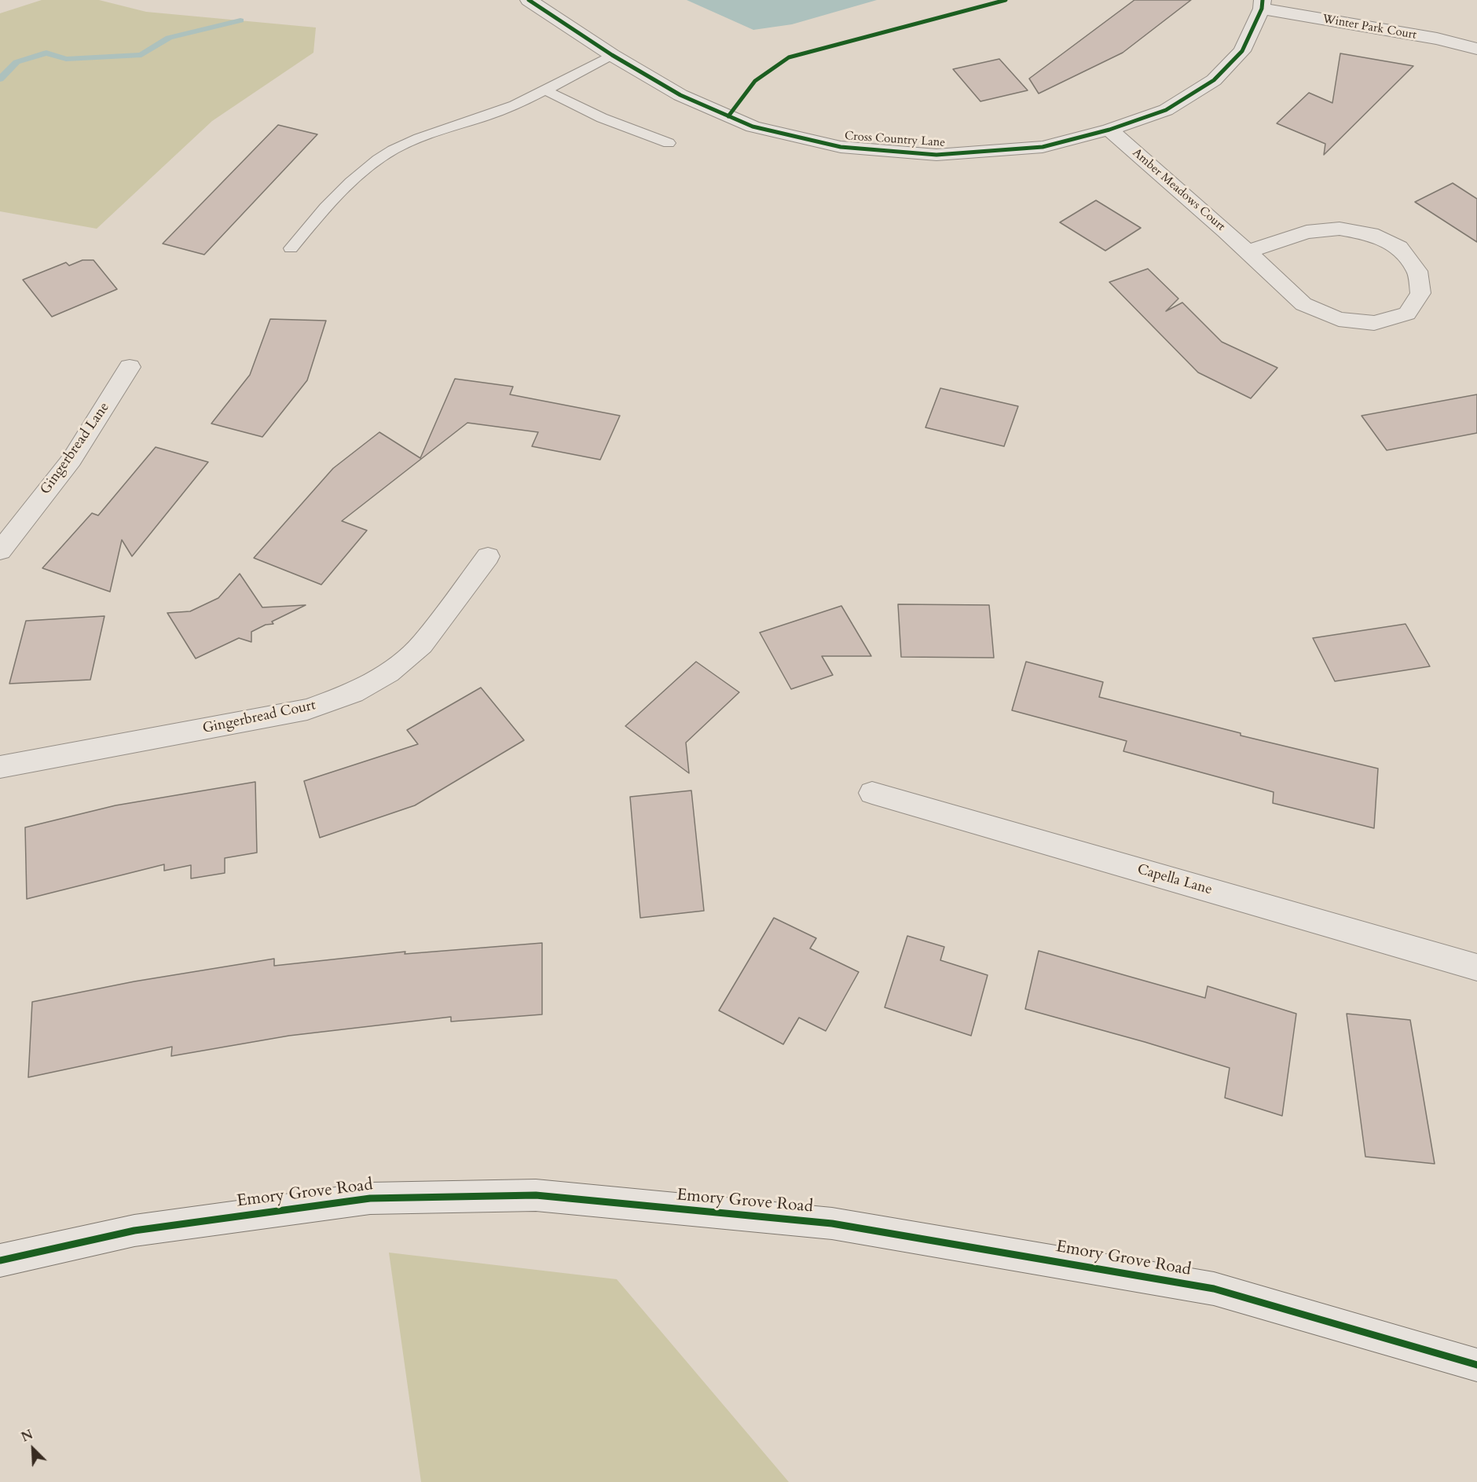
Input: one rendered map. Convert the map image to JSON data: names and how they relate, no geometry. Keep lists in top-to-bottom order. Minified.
{"streets":{"street":["Winter Park Court","Cross Country Lane","Amber Meadows Court","Gingerbread Lane","Gingerbread Court","Capella Lane","Emory Grove Road"]},"crossings":[["Winter Park Court","Cross Country Lane"],["Cross Country Lane","Amber Meadows Court"]],"north":"top left"}
